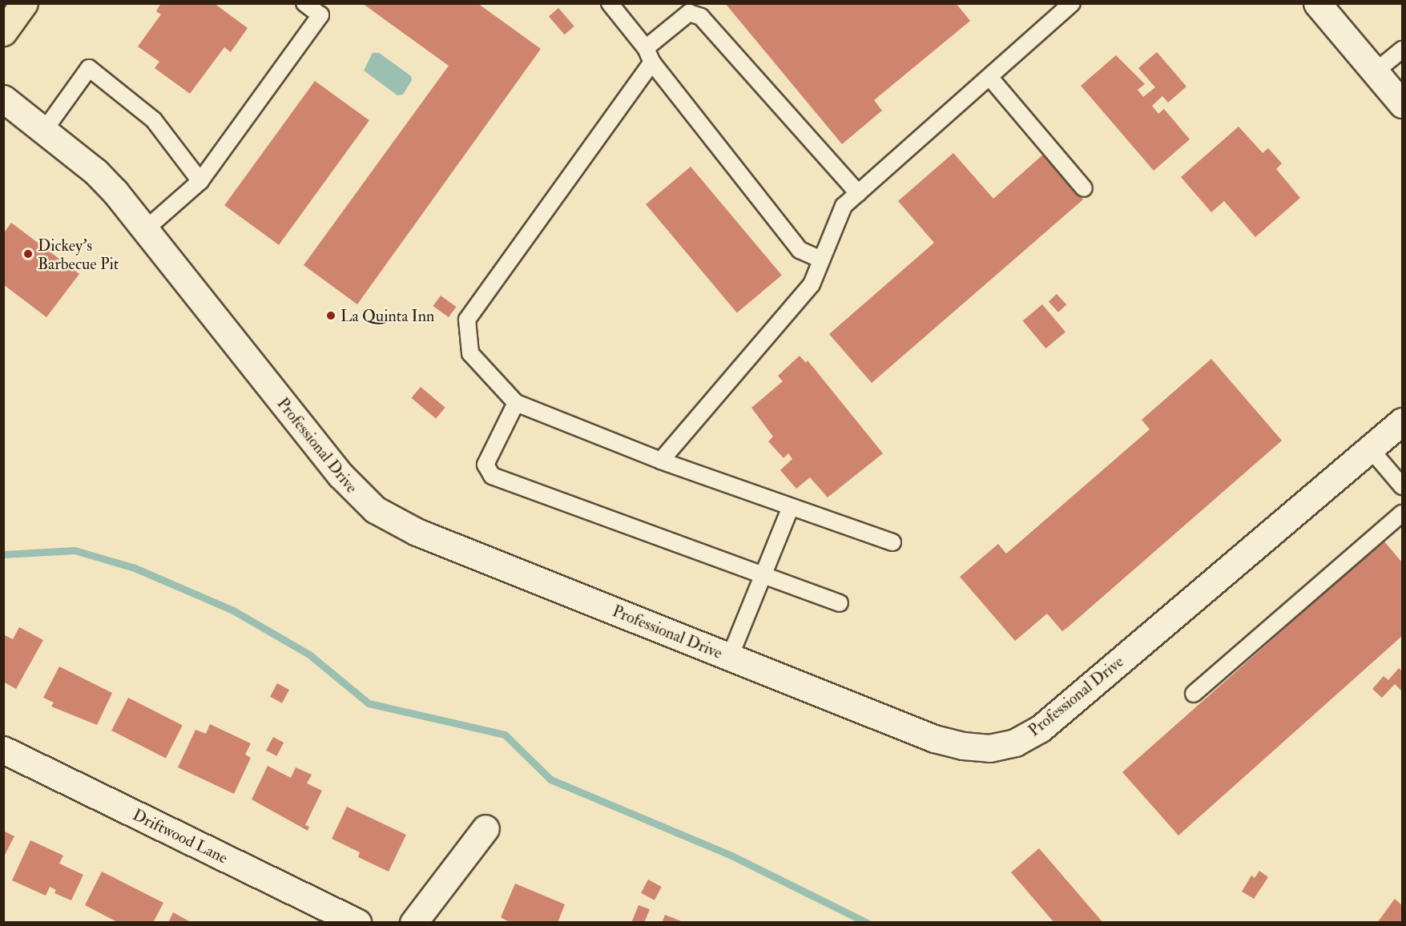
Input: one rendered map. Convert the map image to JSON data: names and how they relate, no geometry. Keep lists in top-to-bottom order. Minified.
{"streets":{"street":["Professional Drive","Driftwood Lane"]},"places":["Dickey's Barbecue Pit","La Quinta Inn"]}
